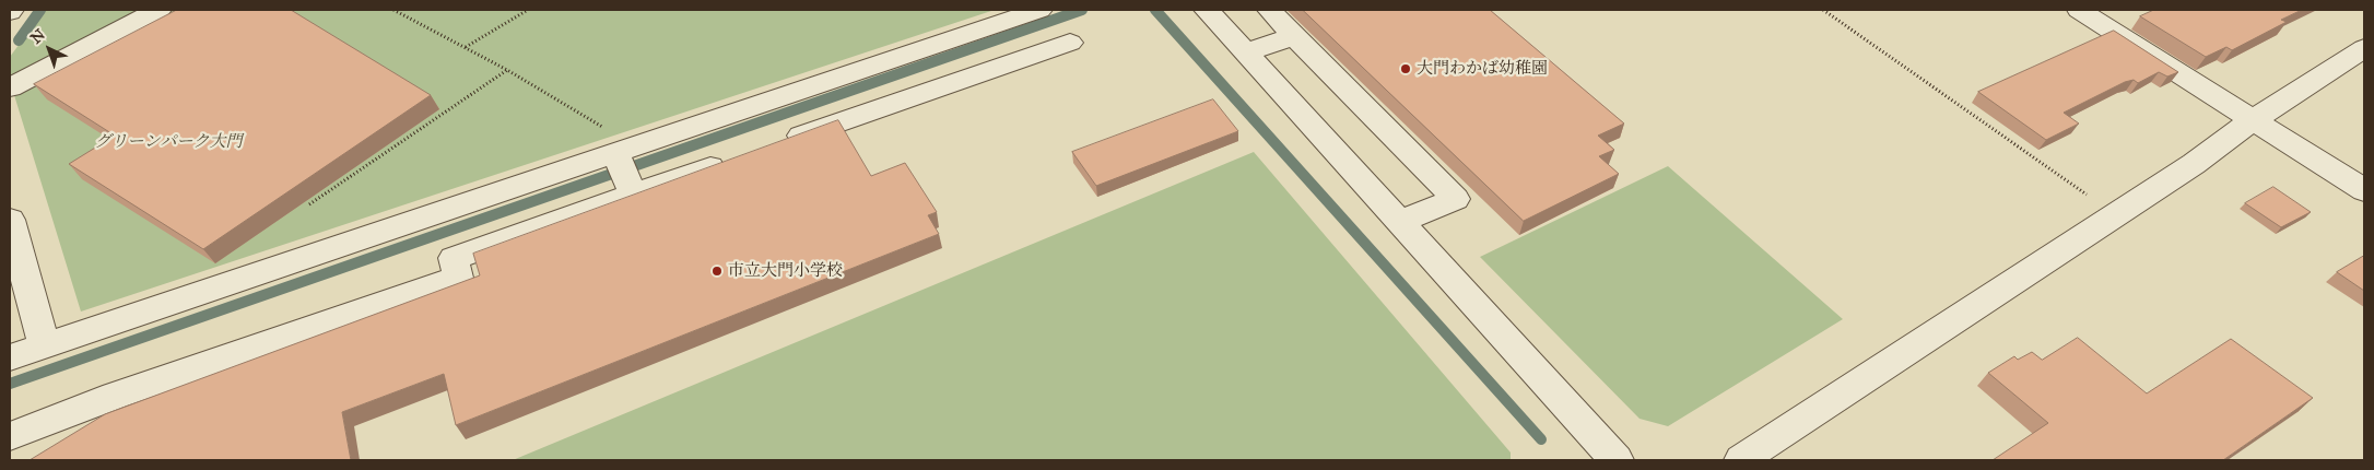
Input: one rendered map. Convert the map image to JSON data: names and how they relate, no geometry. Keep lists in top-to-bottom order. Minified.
{"parks":["グリーンパーク大門"],"places":["大門わかば幼稚園","市立大門小学校"],"north":"top left"}
